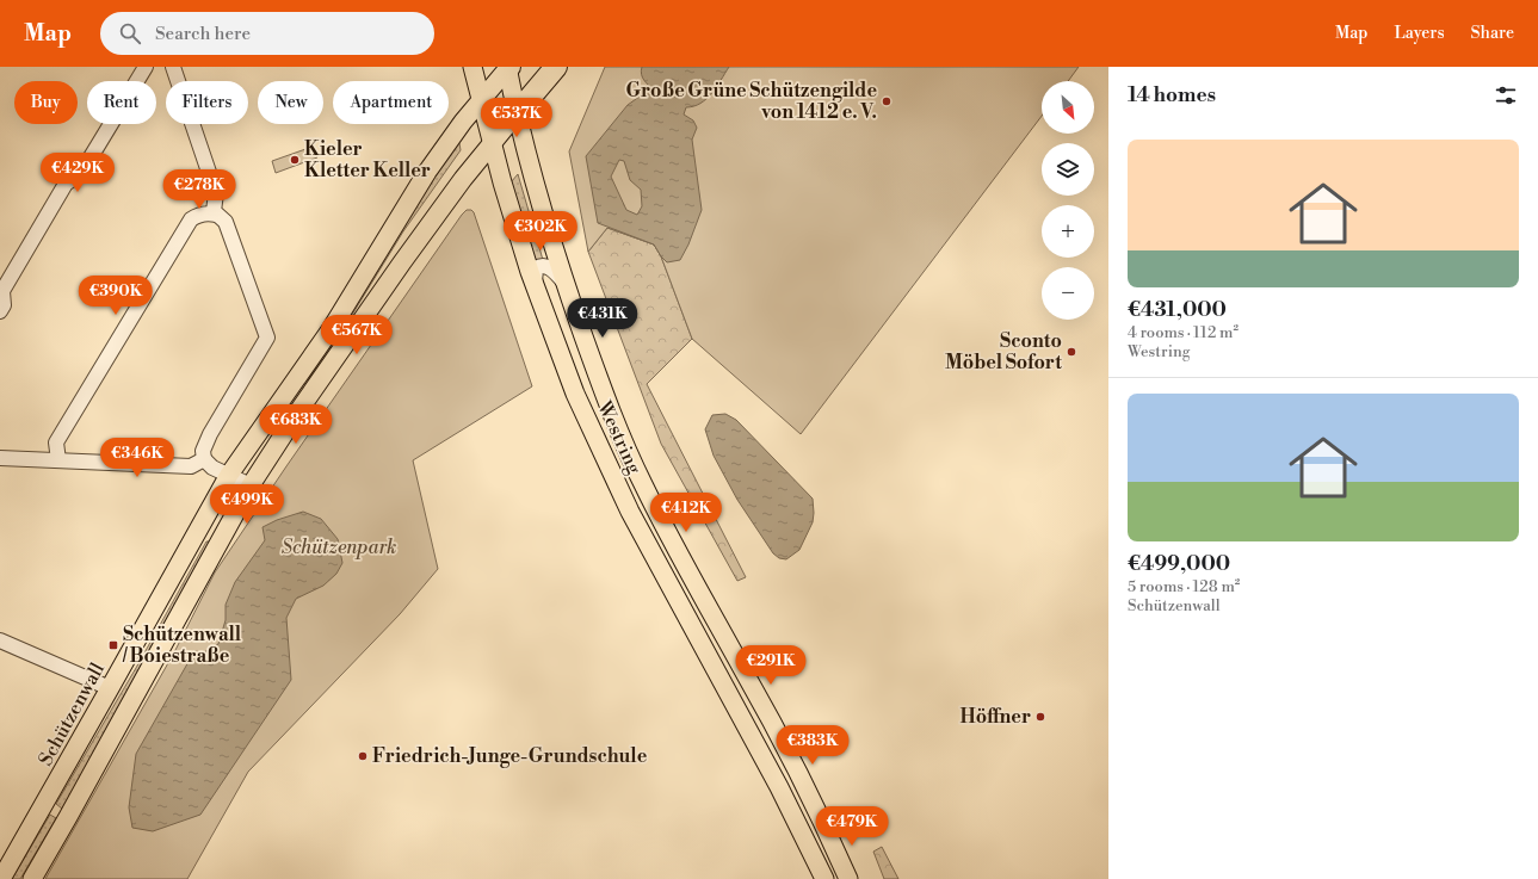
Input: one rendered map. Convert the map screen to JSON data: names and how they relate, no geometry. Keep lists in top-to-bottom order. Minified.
{"streets":{"main road":["Westring","Schützenwall"]},"crossings":[["Westring","Schützenwall"]],"parks":["Schützenpark"],"places":{"other":["Große Grüne Schützengilde von 1412 e. V.","Kieler Kletter Keller","Sconto Möbel Sofort","Höffner","Friedrich-Junge-Grundschule"],"transit":["Schützenwall / Boiestraße"]},"north":"bottom right","page":{"header":"Map","search":"Search here","nav":["Map","Layers","Share"],"heading":"14 homes","map_buttons":["+","−"],"chip":["Buy","Rent","Filters","New","Apartment"],"price":["€537K","€429K","€278K","€302K","€390K","€431K","€567K","€683K","€346K","€499K","€412K","€291K","€383K","€479K"],"list":[{"name":"€431,000","note":"4 rooms · 112 m² · Westring"},{"name":"€499,000","note":"5 rooms · 128 m² · Schützenwall"}]}}
